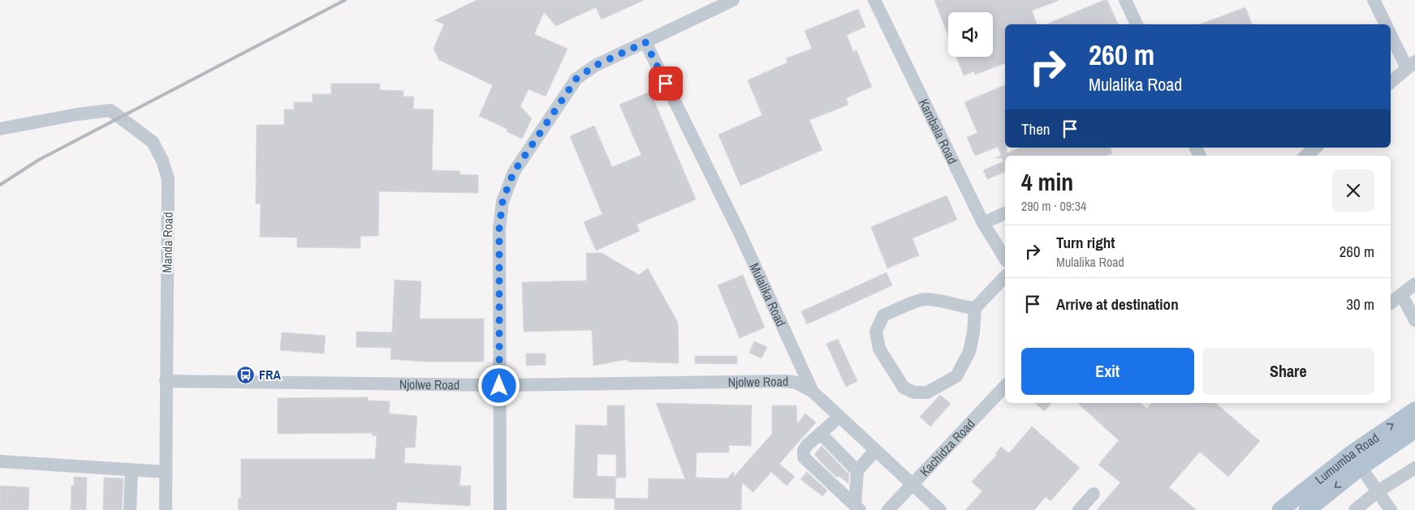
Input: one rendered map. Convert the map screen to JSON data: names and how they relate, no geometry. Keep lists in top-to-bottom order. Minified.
{"streets":{"main road":["Lumumba Road"],"street":["Kambala Road","Manda Road","Mulalika Road","Njolwe Road","Kachidza Road"]},"crossings":[["Manda Road","Njolwe Road"],["Mulalika Road","Njolwe Road"],["Mulalika Road","Kachidza Road"]],"places":{"bus stop":["FRA"]},"page":{"turn":["260 m","Mulalika Road"],"then":"Then","heading":["4 min","290 m · 09:34"],"list":[{"name":"Turn right","note":"Mulalika Road","value":"260 m"},{"name":"Arrive at destination","value":"30 m"}],"buttons":["Exit","Share"]}}
